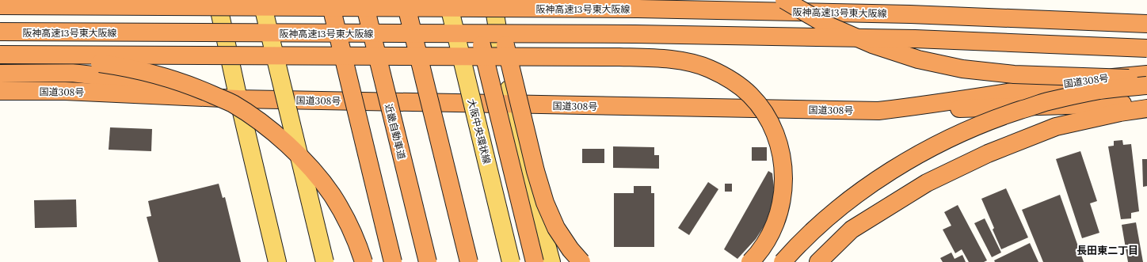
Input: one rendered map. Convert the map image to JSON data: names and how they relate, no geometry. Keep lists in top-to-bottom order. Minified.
{"streets":{"highway":["阪神高速13号東大阪線","国道308号","近畿自動車道"],"main road":["大阪中央環状線"]},"districts":["長田東二丁目"]}
